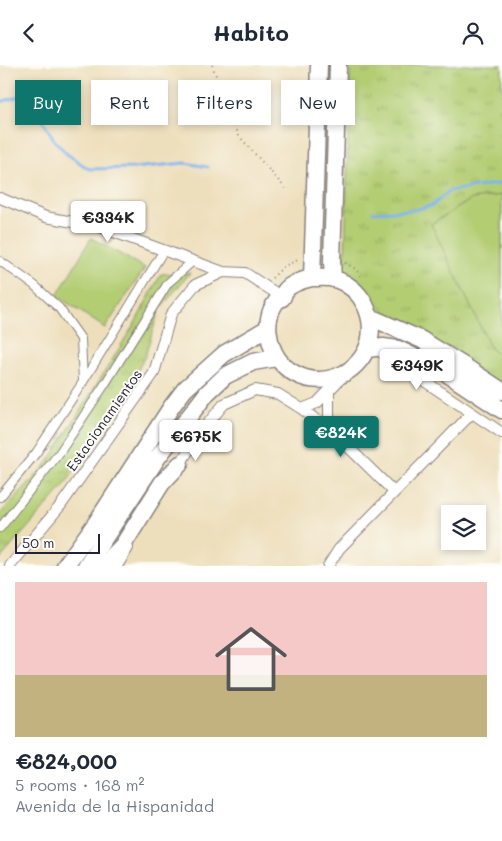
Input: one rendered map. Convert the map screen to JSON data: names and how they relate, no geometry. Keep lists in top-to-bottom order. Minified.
{"streets":{"street":["Estacionamientos"]},"scale_bar":"50 m","page":{"header":"Habito","chip":["Buy","Rent","Filters","New"],"price":["€334K","€349K","€824K","€675K"],"scale":"50 m","list":[{"name":"€824,000","note":"5 rooms · 168 m² · Avenida de la Hispanidad"}]}}
